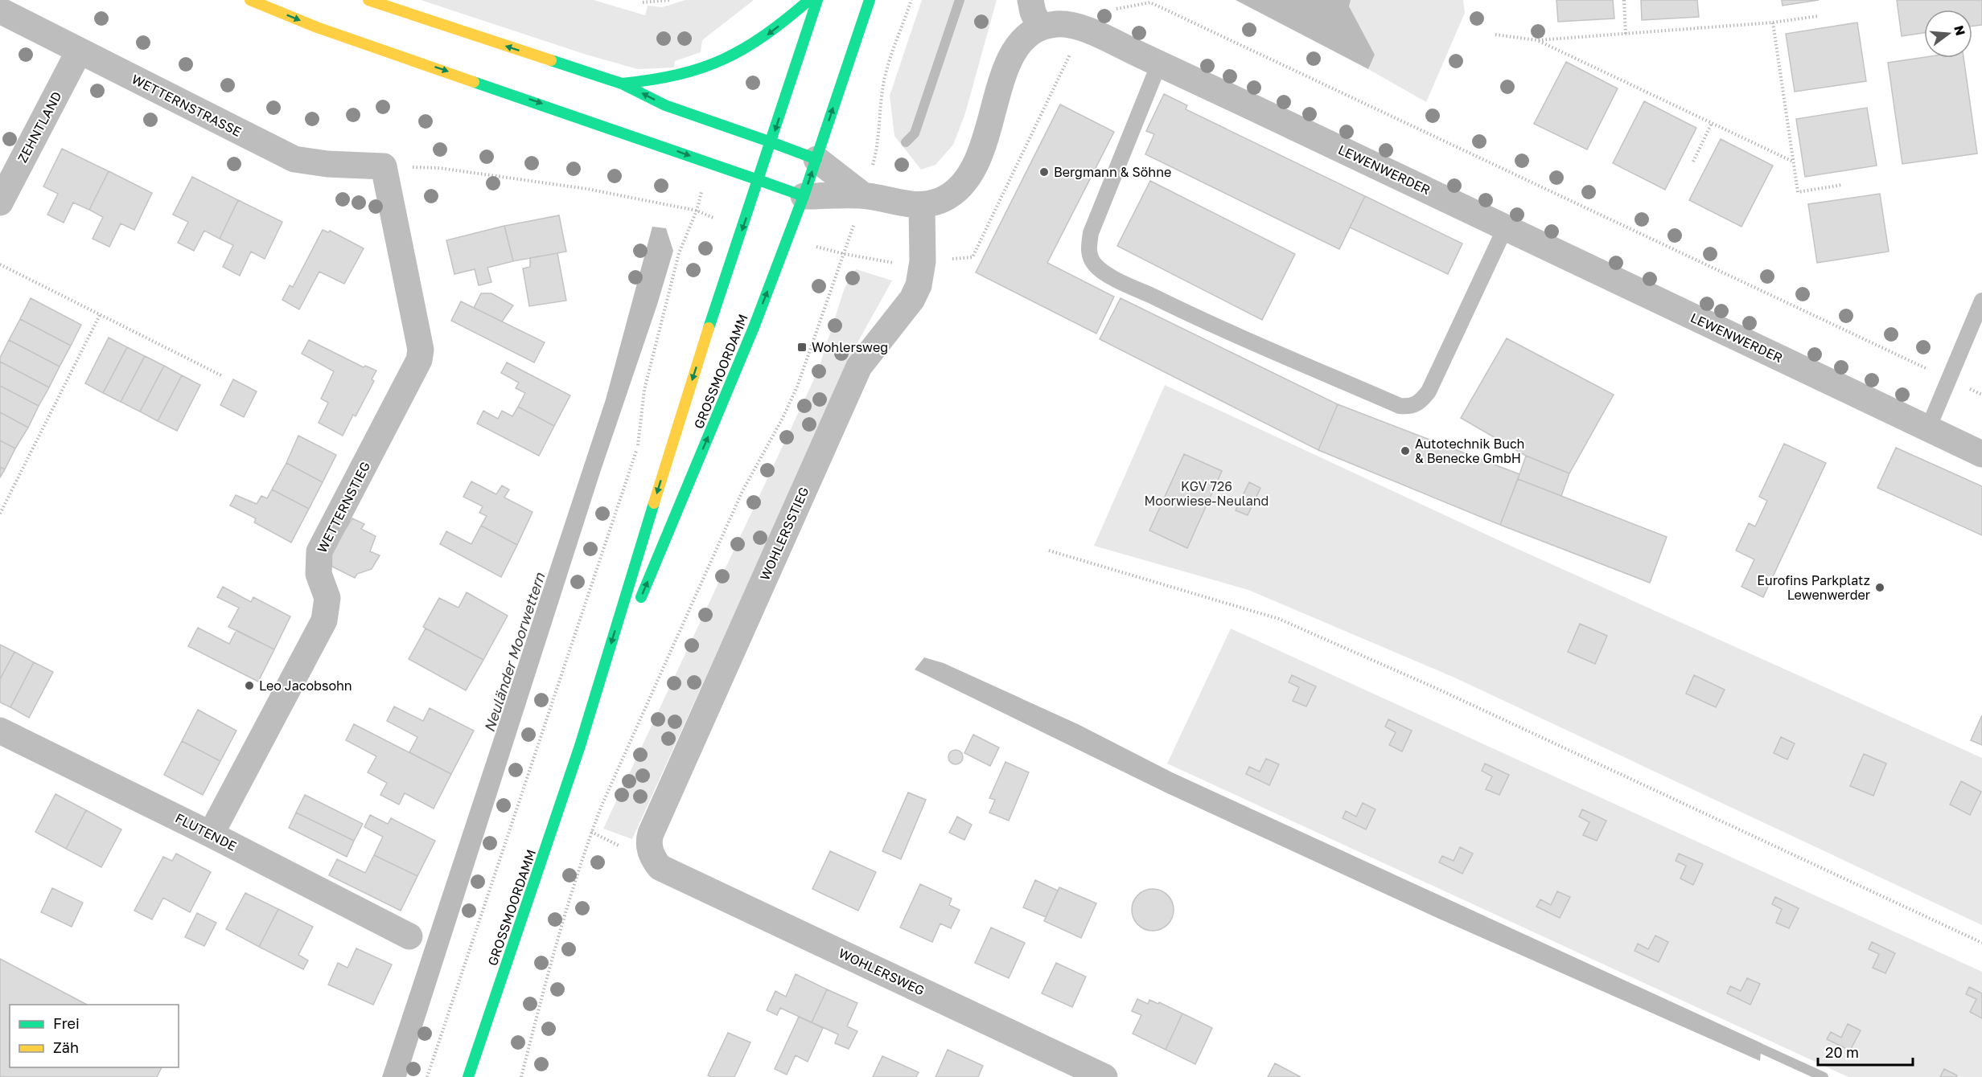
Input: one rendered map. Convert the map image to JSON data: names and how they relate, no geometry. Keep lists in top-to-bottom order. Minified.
{"streets":{"main road":["GROSSMOORDAMM"],"street":["WETTERNSTRASSE","ZEHNTLAND","LEWENWERDER","WETTERNSTIEG","WOHLERSSTIEG","FLUTENDE","WOHLERSWEG"]},"crossings":[["WETTERNSTRASSE","ZEHNTLAND"],["WETTERNSTRASSE","WETTERNSTIEG"],["WETTERNSTIEG","FLUTENDE"],["WOHLERSSTIEG","WOHLERSWEG"]],"water":["Neuländer Moorwettern"],"parks":["KGV 726 Moorwiese-Neuland"],"places":{"other":["Bergmann & Söhne","Autotechnik Buch & Benecke GmbH","Eurofins Parkplatz Lewenwerder","Leo Jacobsohn"],"transit":["Wohlersweg"]},"legend":["Frei","Zäh"],"scale_bar":"20 m","north":"right"}
